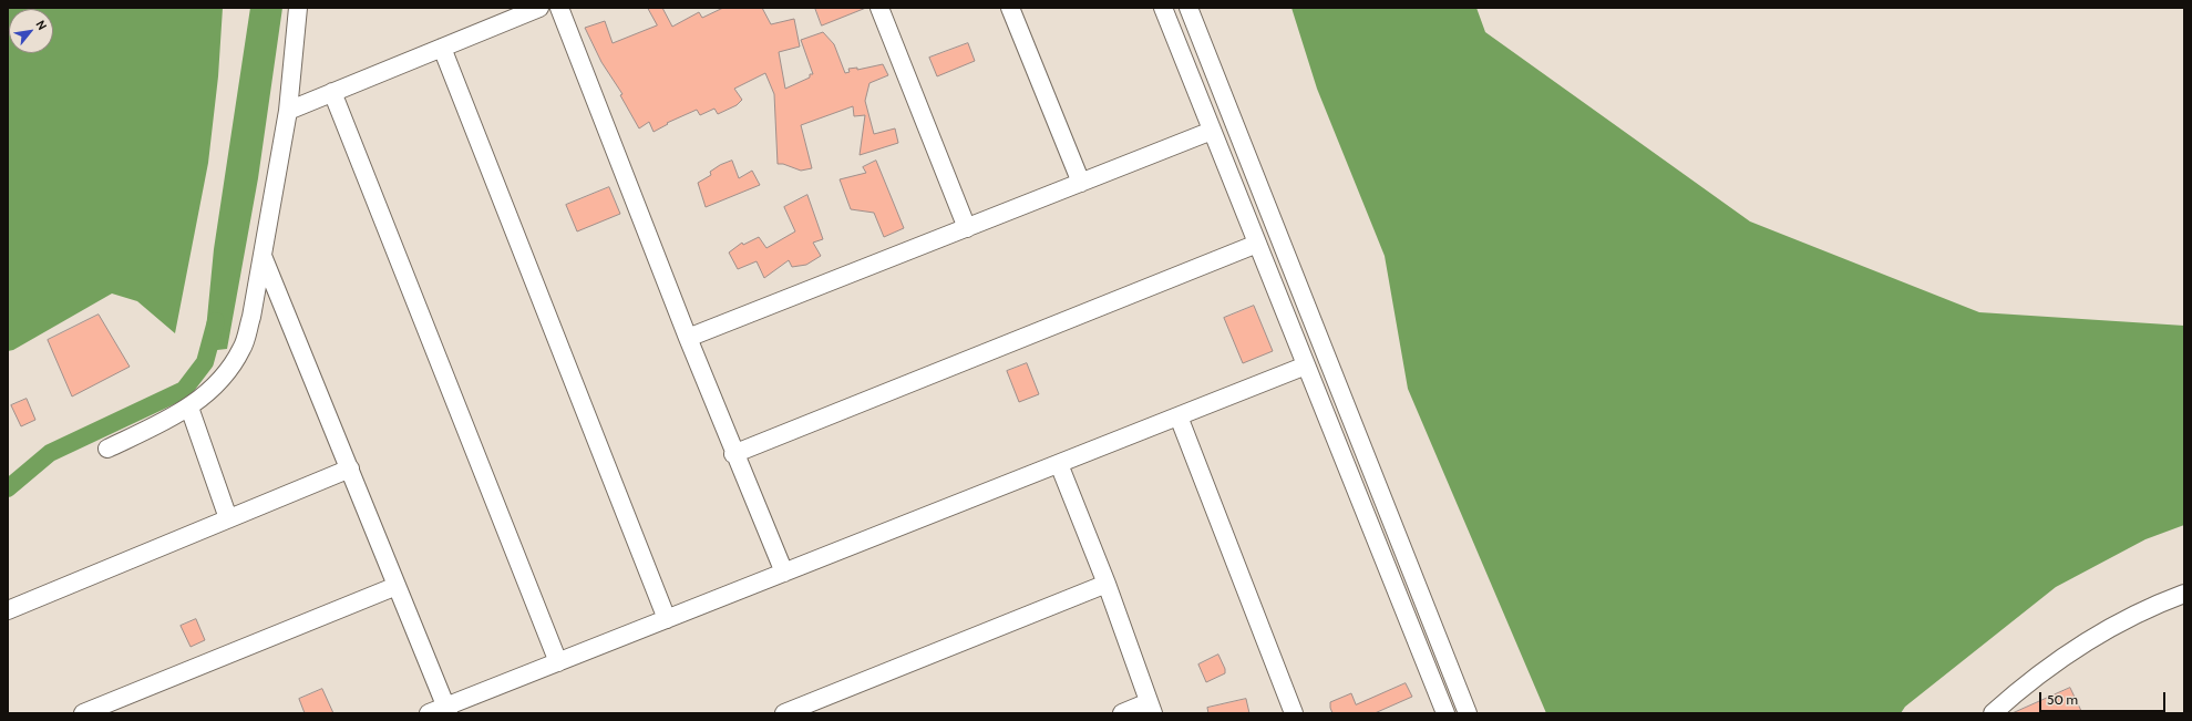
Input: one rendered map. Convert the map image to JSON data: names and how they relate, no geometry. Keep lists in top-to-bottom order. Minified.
{"scale_bar":"50 m","north":"top right"}
